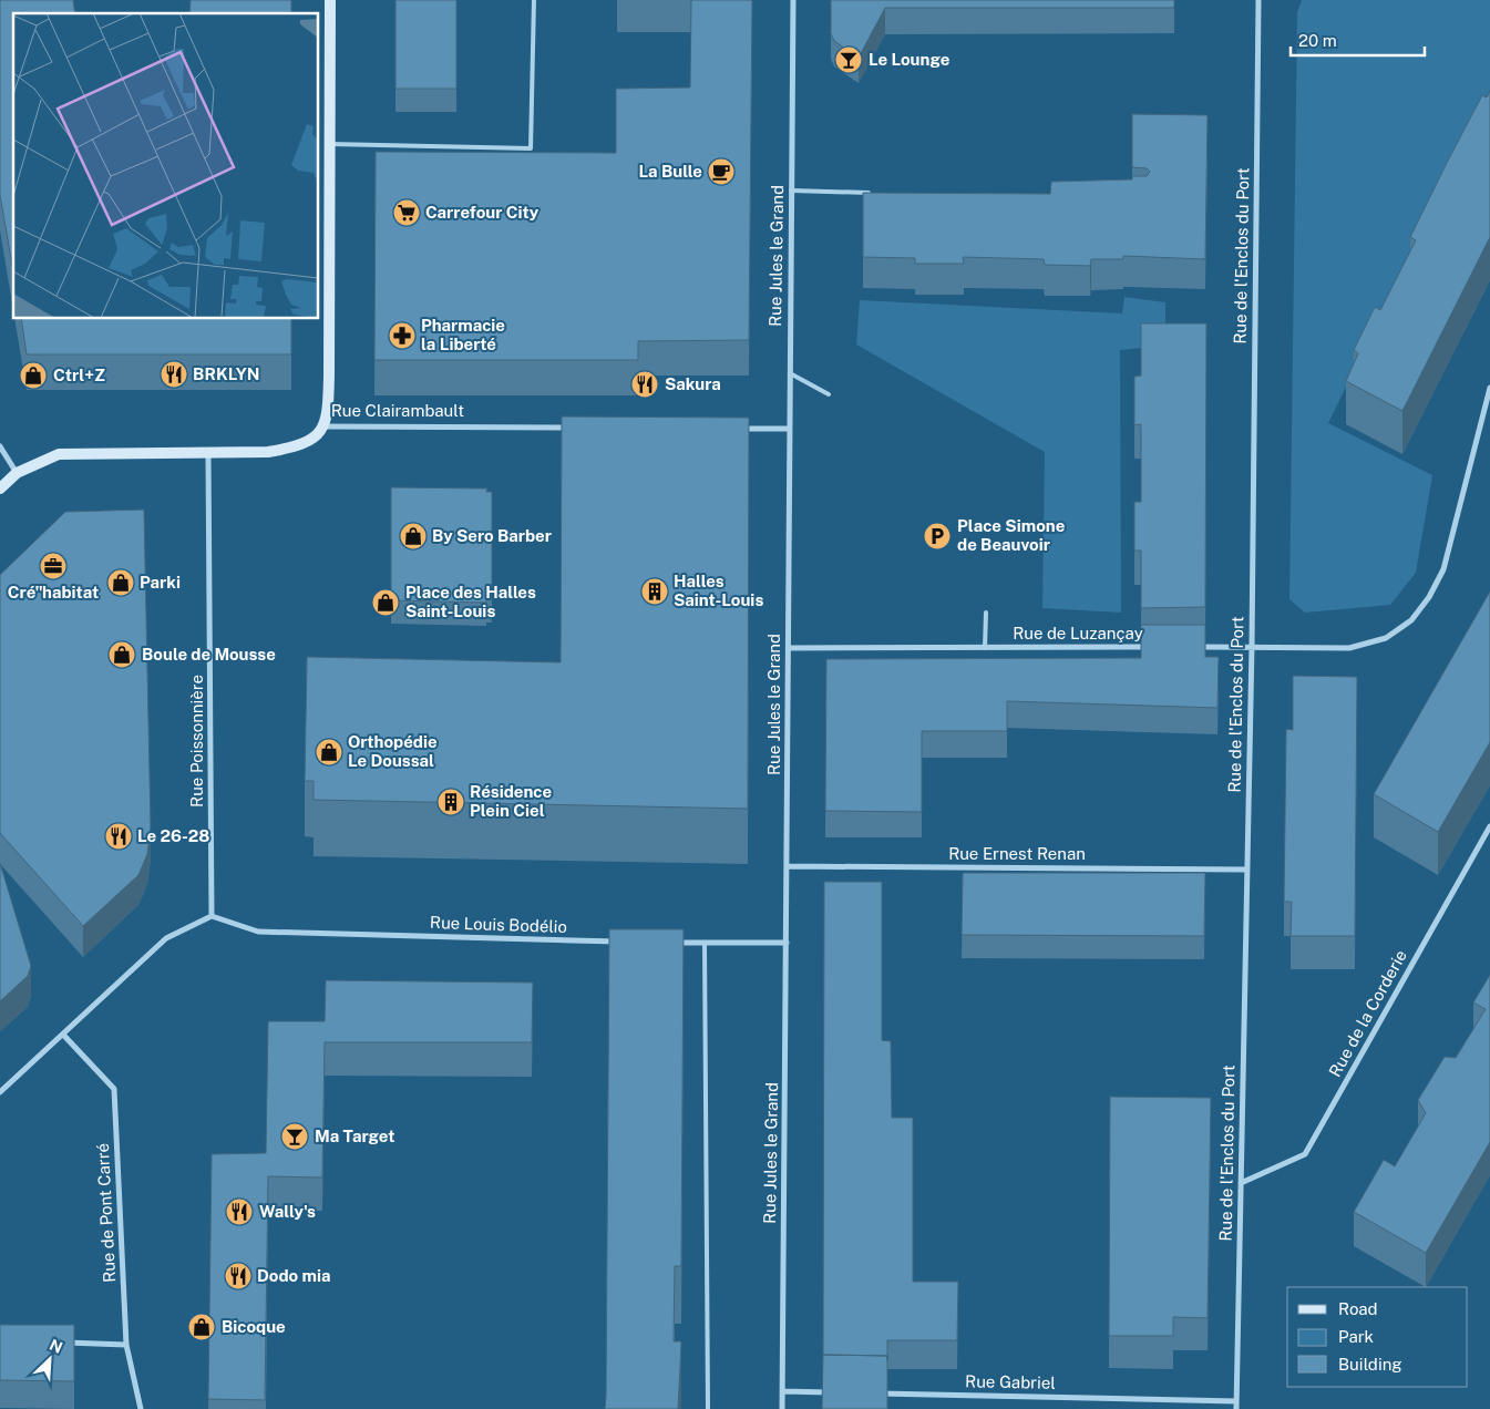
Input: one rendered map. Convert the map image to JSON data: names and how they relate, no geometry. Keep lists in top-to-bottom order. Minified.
{"streets":{"street":["Rue Jules le Grand","Rue de l'Enclos du Port","Rue Clairambault","Rue de Luzançay","Rue Poissonnière","Rue Ernest Renan","Rue Louis Bodélio","Rue de la Corderie","Rue de Pont Carré","Rue Gabriel"]},"crossings":[["Rue Jules le Grand","Rue de Luzançay"],["Rue Jules le Grand","Rue Ernest Renan"],["Rue de l'Enclos du Port","Rue Ernest Renan"],["Rue de l'Enclos du Port","Rue de la Corderie"],["Rue de l'Enclos du Port","Rue Gabriel"],["Rue Clairambault","Rue Poissonnière"],["Rue Poissonnière","Rue Louis Bodélio"]],"places":{"bar":["Le Lounge","Ma Target"],"cafe":["La Bulle"],"supermarket":["Carrefour City"],"pharmacy":["Pharmacie la Liberté"],"restaurant":["BRKLYN","Sakura","Le 26-28","Wally's","Dodo mia"],"shop":["Ctrl+Z","By Sero Barber","Parki","Place des Halles Saint-Louis","Boule de Mousse","Orthopédie Le Doussal","Bicoque"],"parking":["Place Simone de Beauvoir"],"office":["Cré\"habitat"],"building":["Halles Saint-Louis","Résidence Plein Ciel"]},"legend":["Road","Park","Building"],"scale_bar":"20 m","north":"top right"}
